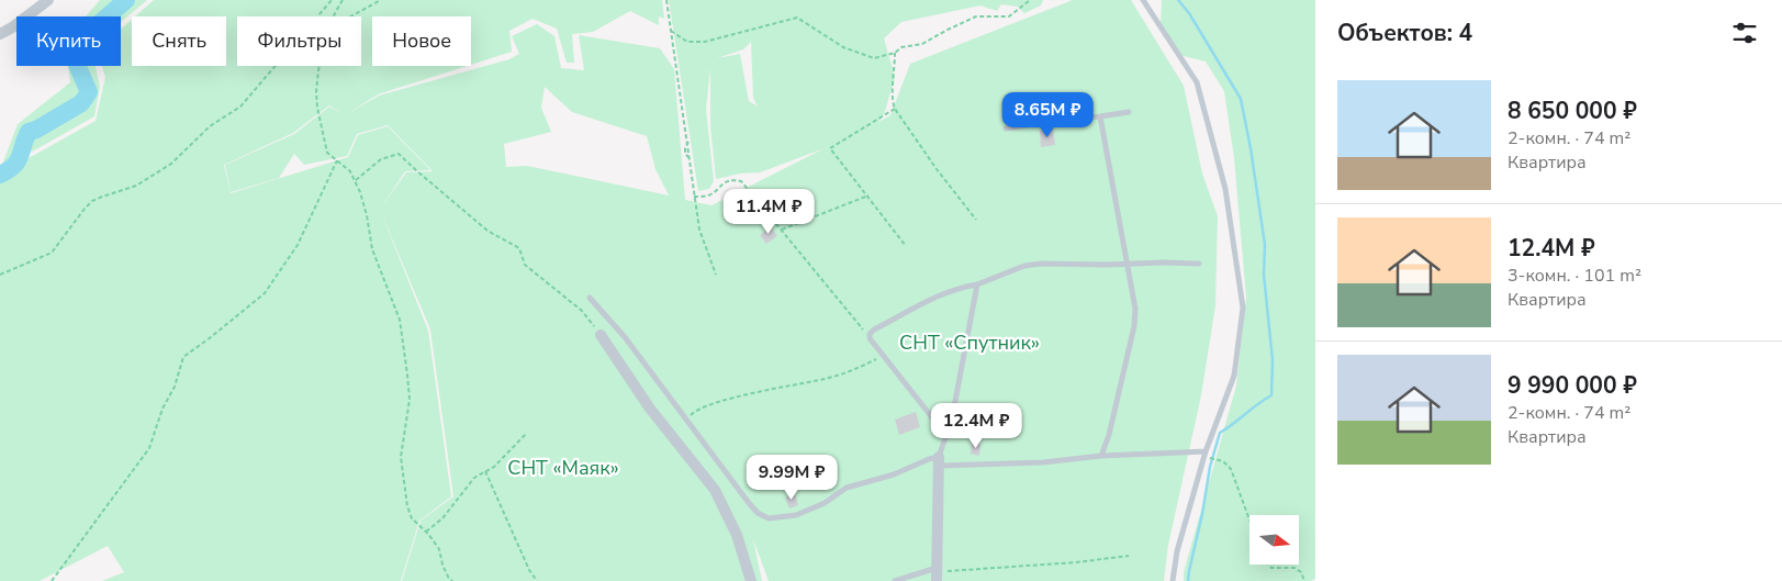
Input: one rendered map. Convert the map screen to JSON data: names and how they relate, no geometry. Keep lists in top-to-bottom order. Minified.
{"parks":["СНТ «Спутник»","СНТ «Маяк»"],"north":"right","page":{"heading":"Объектов: 4","chip":["Купить","Снять","Фильтры","Новое"],"list":[{"name":"8 650 000 ₽","note":"2-комн. · 74 m² · Квартира"},{"name":"12.4M ₽","note":"3-комн. · 101 m² · Квартира"},{"name":"9 990 000 ₽","note":"2-комн. · 74 m² · Квартира"}],"price":["8.65M ₽","11.4M ₽","12.4M ₽","9.99M ₽"]}}
